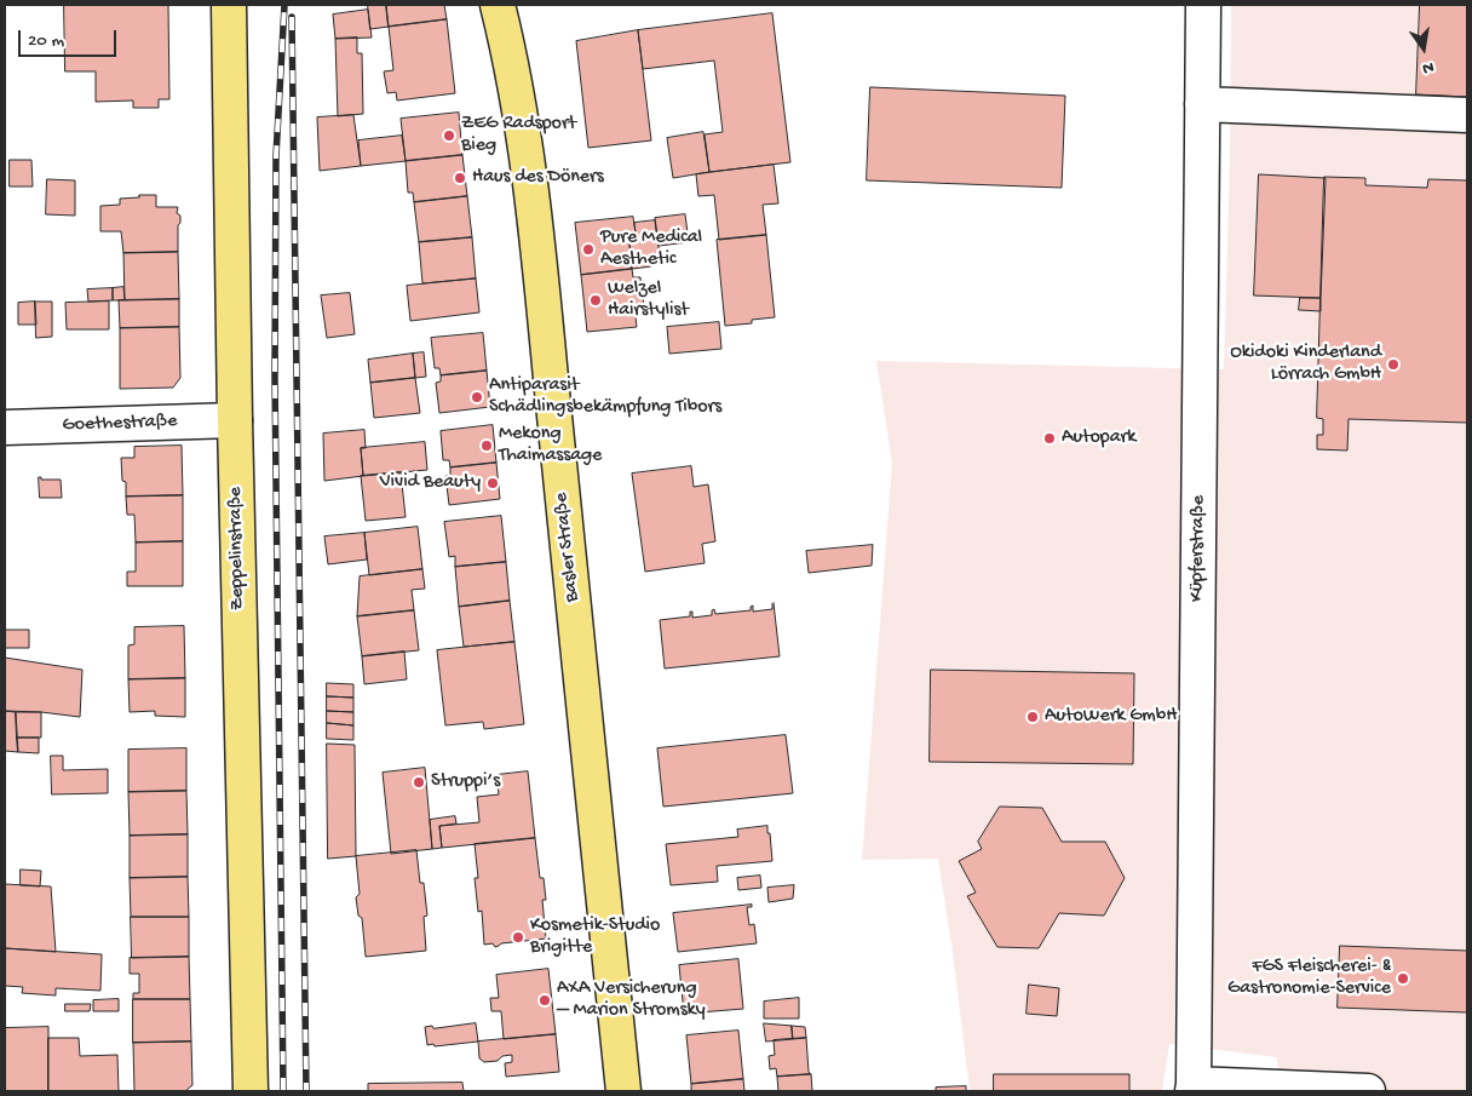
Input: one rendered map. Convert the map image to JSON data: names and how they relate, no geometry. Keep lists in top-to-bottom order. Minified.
{"streets":{"main road":["Basler Straße","Zeppelinstraße"],"street":["Goethestraße","Küpferstraße"]},"crossings":[["Goethestraße","Zeppelinstraße"]],"places":["ZEG Radsport Bieg","Haus des Döners","Pure Medical Aesthetic","Welzel Hairstylist","Okidoki Kinderland Lörrach GmbH","Antiparasit Schädlingsbekämpfung Tibors","Autopark","Mekong Thaimassage","Vivid Beauty","AutoWerk GmbH","Struppi’s","Kosmetik-Studio Brigitte","FGS Fleischerei- & Gastronomie-Service","AXA Versicherung – Marion Stromsky"],"scale_bar":"20 m","north":"bottom"}
